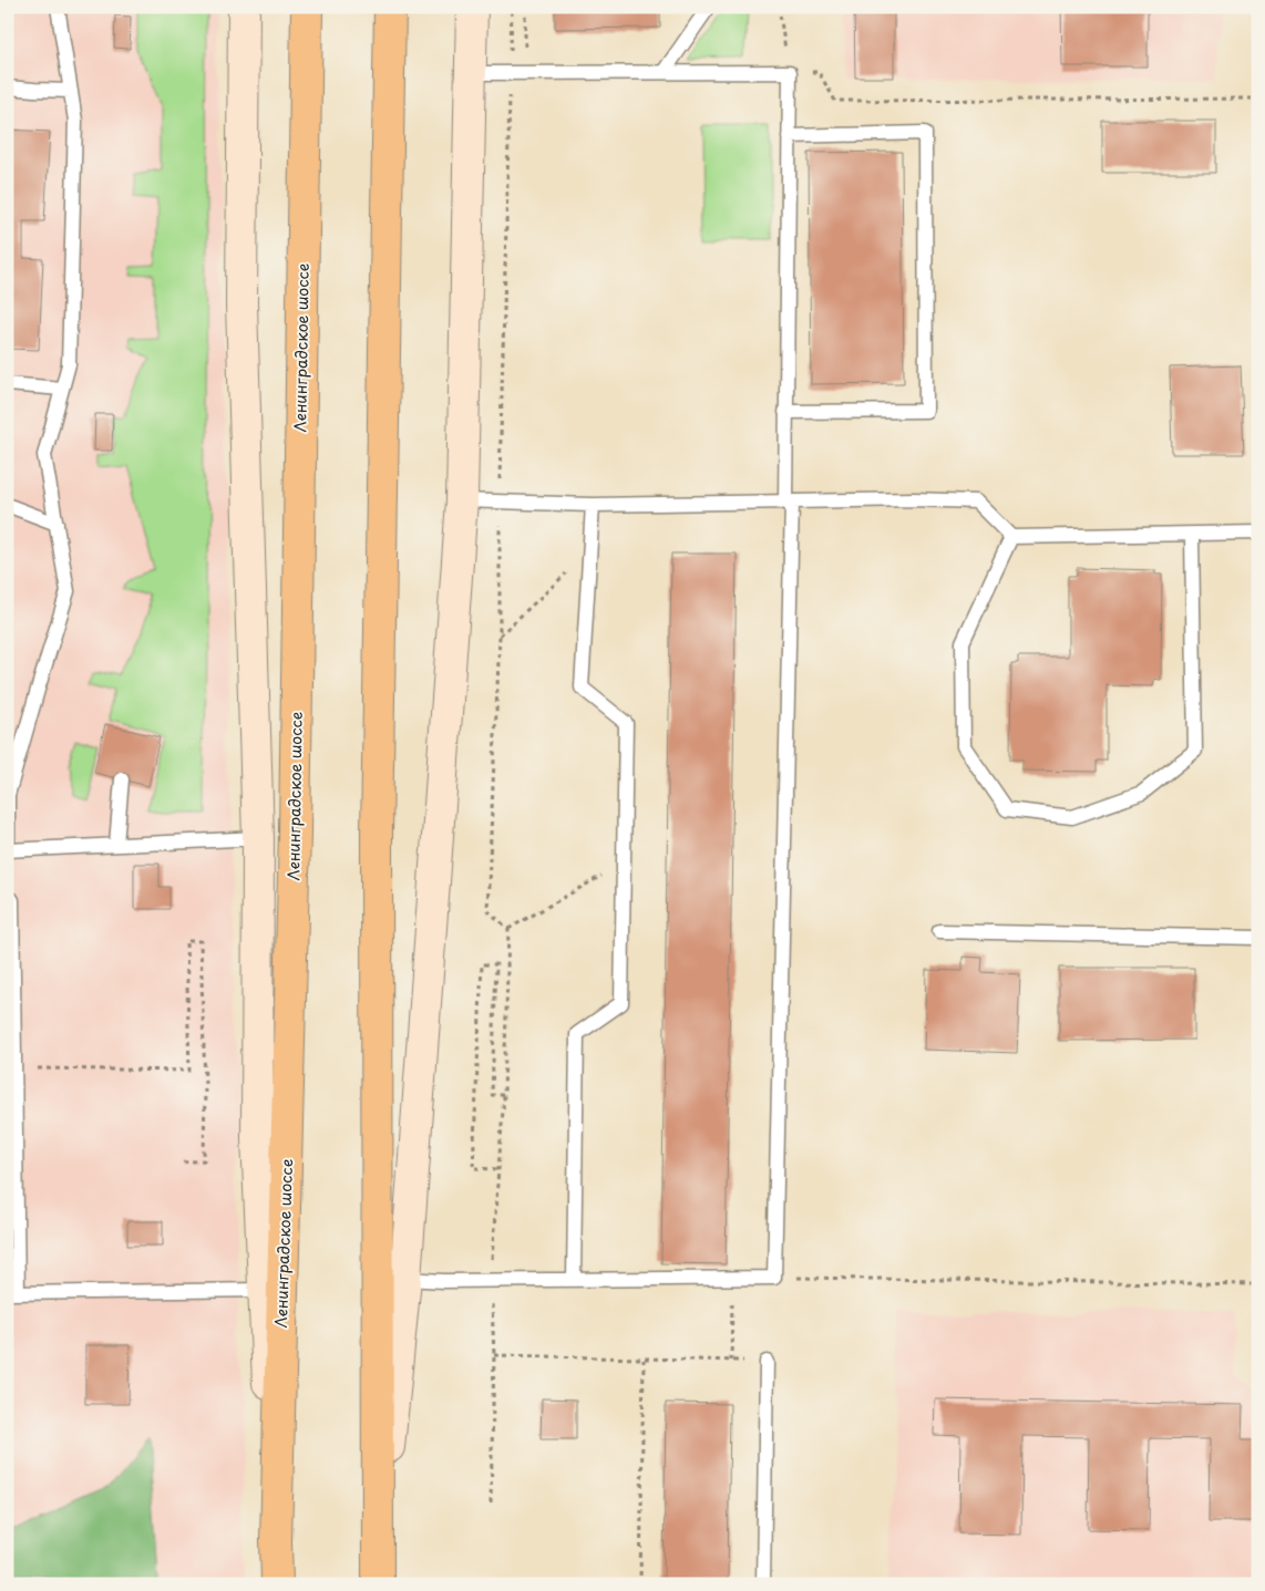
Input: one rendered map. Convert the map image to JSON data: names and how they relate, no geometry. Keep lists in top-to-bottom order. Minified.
{"streets":{"main road":["Ленинградское шоссе"]}}
